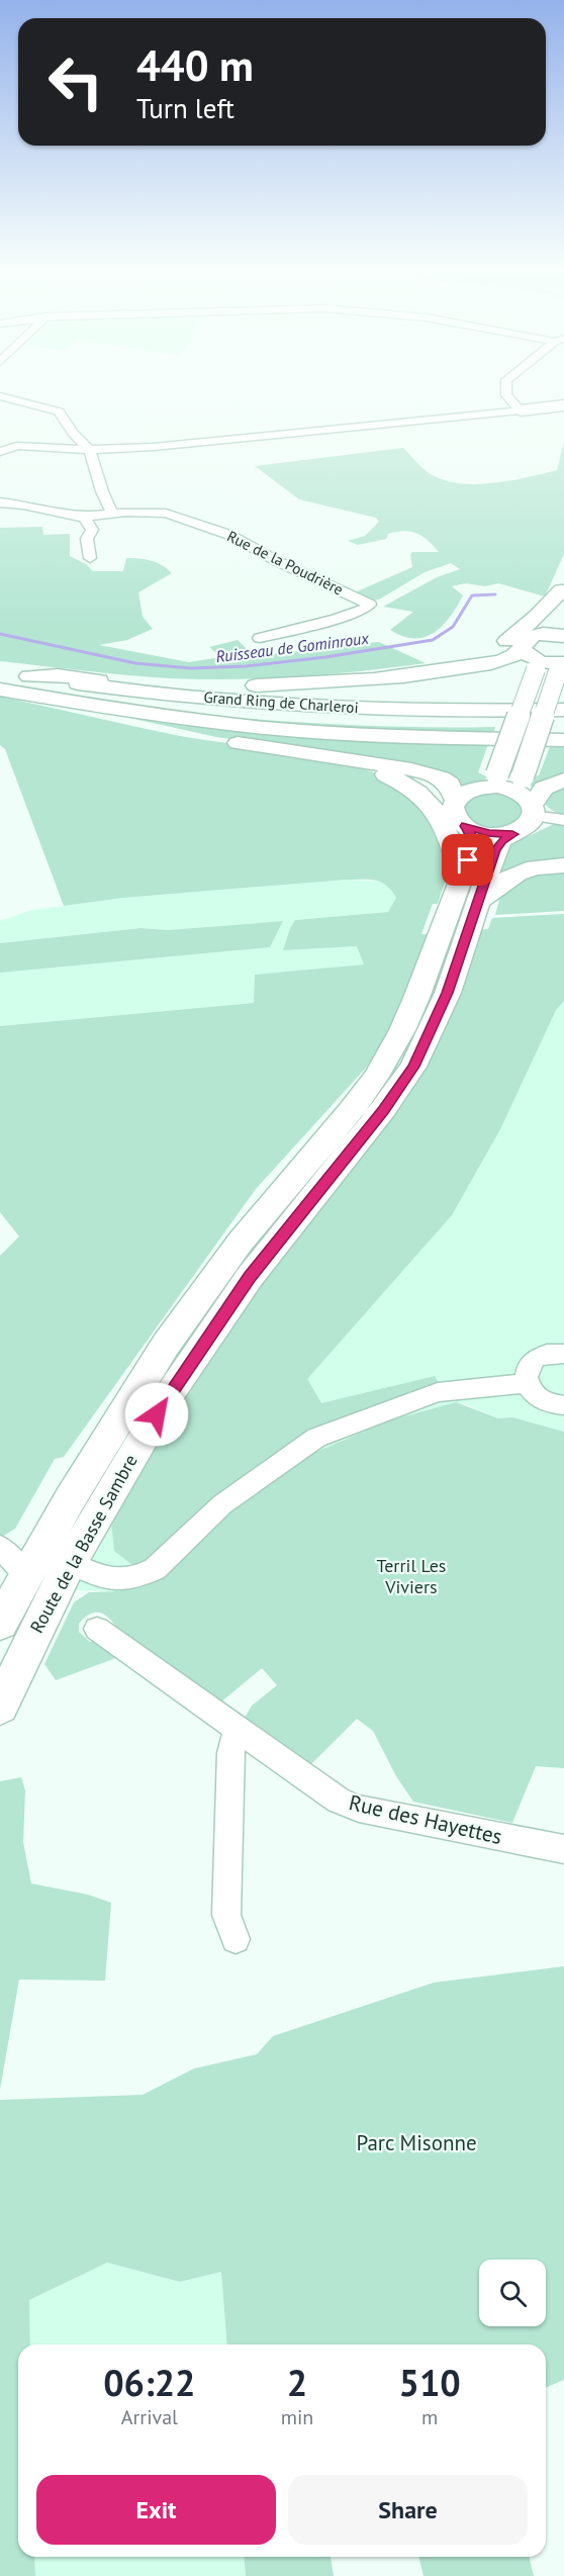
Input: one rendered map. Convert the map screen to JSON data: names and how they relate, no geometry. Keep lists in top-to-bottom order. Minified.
{"streets":{"highway":["Grand Ring de Charleroi","Route de la Basse Sambre"],"street":["Rue de la Poudrière","Rue des Hayettes"]},"water":["Ruisseau de Gominroux"],"parks":["Terril Les Viviers","Parc Misonne"],"page":{"turn":["440 m","Turn left"],"eta":["06:22","Arrival","2","min","510","m"],"buttons":["Exit","Share"]}}
